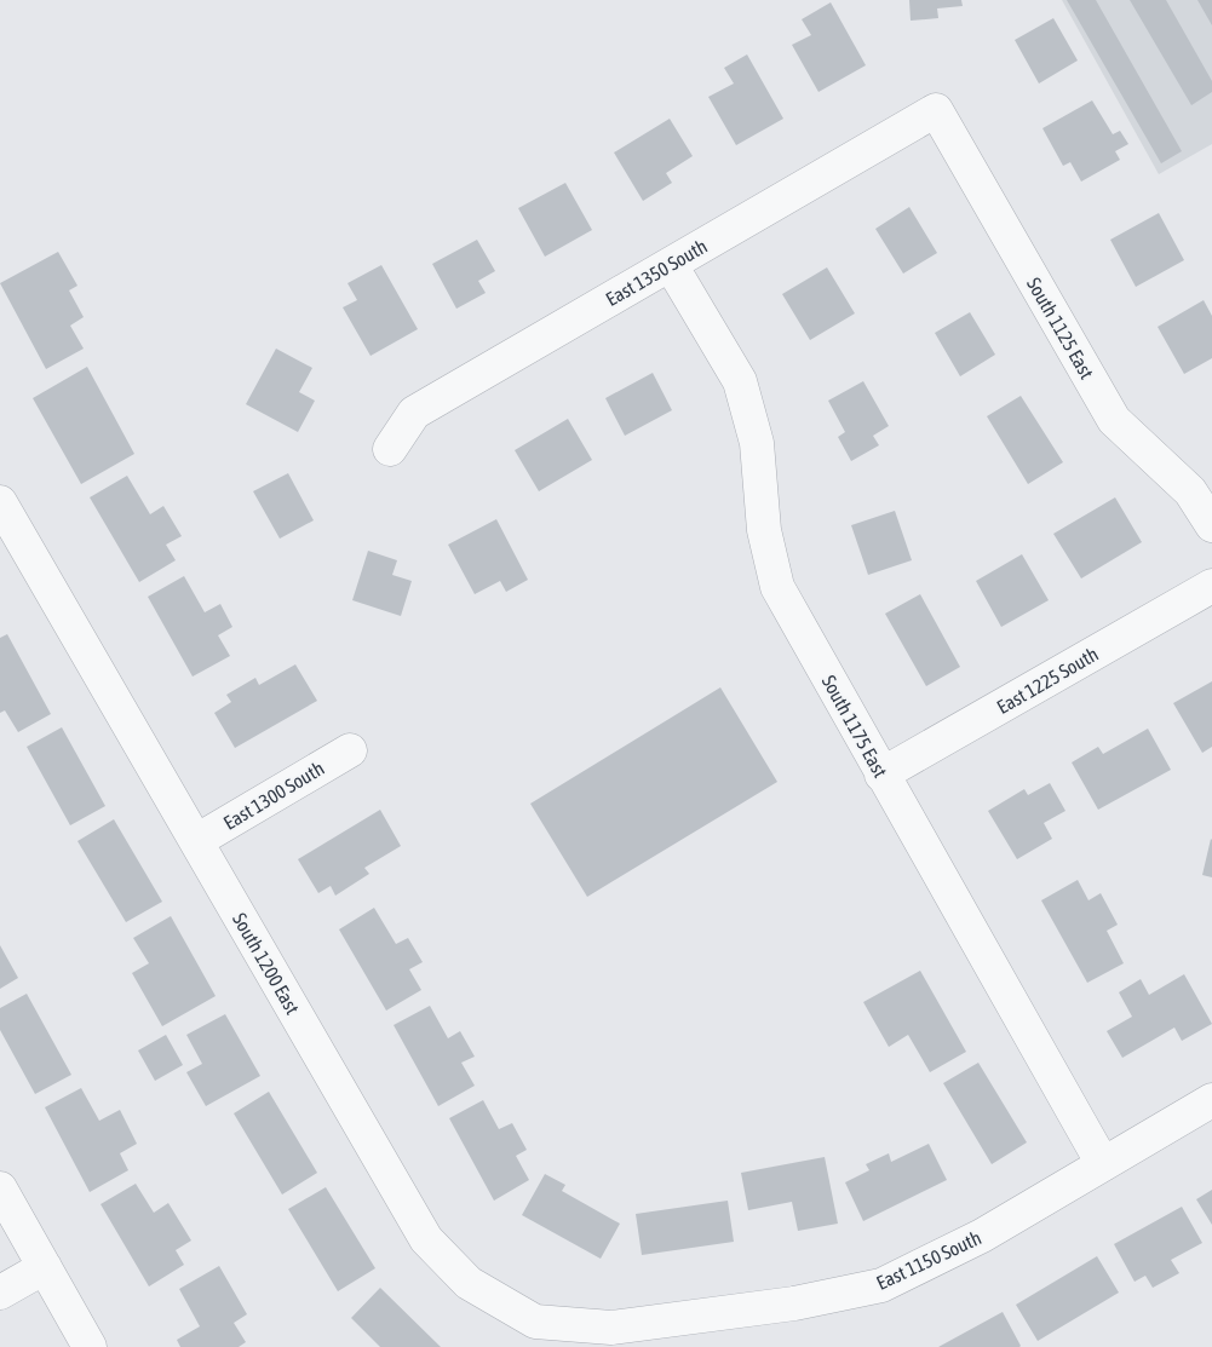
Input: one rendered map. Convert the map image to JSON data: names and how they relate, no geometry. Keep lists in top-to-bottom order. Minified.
{"streets":{"street":["East 1350 South","South 1125 East","East 1225 South","South 1175 East","East 1300 South","South 1200 East","East 1150 South"]},"crossings":[["East 1350 South","South 1125 East"],["East 1350 South","South 1175 East"],["East 1225 South","South 1175 East"],["South 1175 East","East 1150 South"],["East 1300 South","South 1200 East"],["South 1200 East","East 1150 South"]]}
